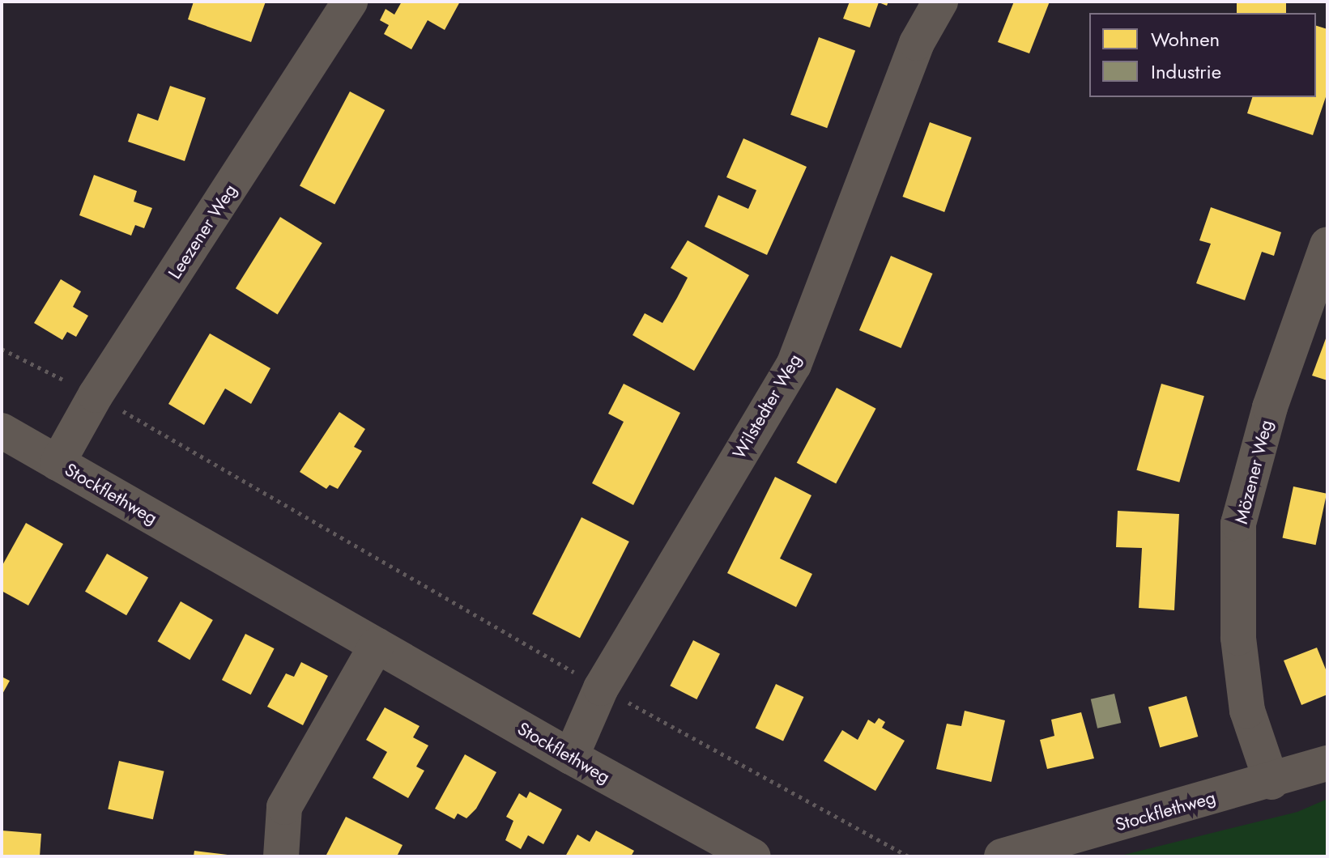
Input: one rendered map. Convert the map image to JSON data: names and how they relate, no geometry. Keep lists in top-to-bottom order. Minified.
{"streets":{"street":["Leezener Weg","Wilstedter Weg","Mözener Weg","Stockflethweg"]},"crossings":[["Leezener Weg","Stockflethweg"],["Wilstedter Weg","Stockflethweg"],["Mözener Weg","Stockflethweg"]],"legend":["Wohnen","Industrie"]}
